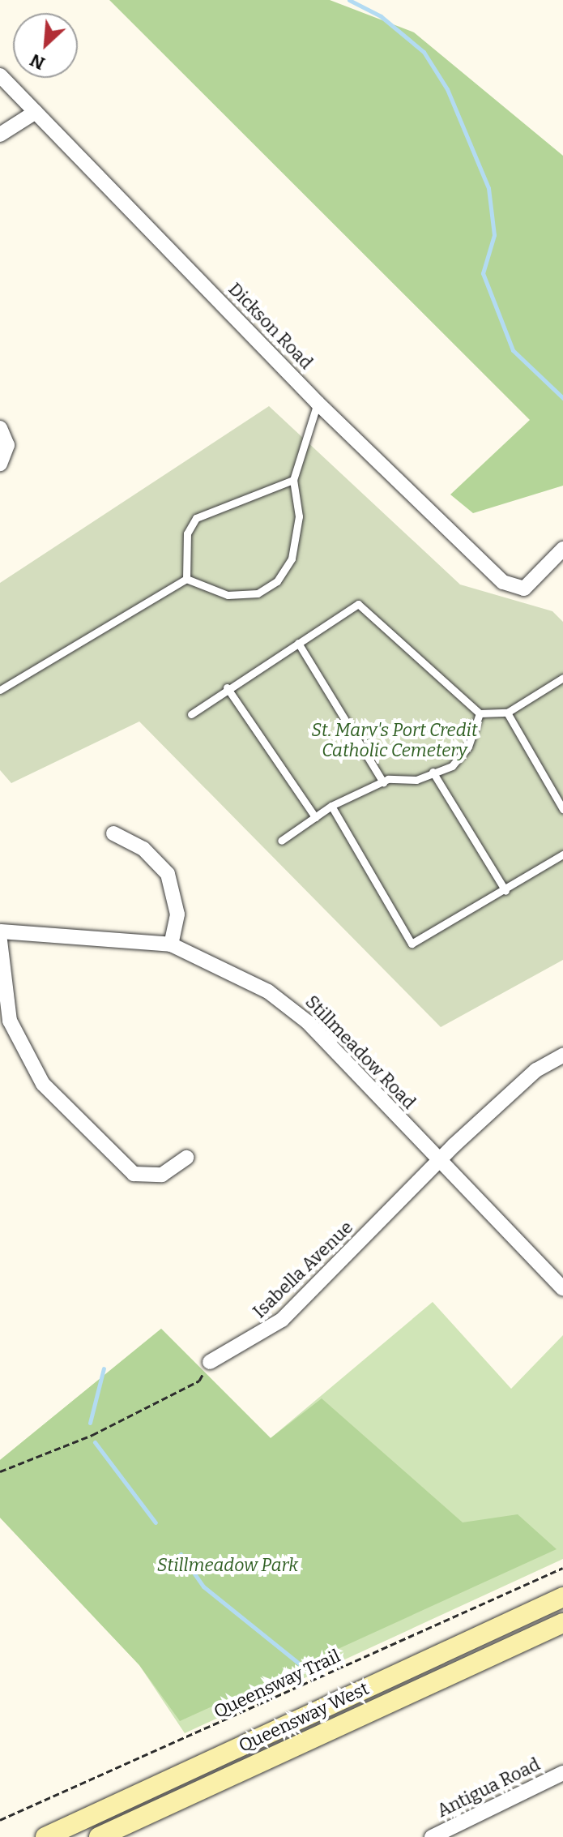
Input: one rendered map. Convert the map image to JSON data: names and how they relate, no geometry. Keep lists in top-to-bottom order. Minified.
{"streets":{"main road":["Queensway West"],"street":["Dickson Road","Stillmeadow Road","Isabella Avenue","Antigua Road"],"path":["Queensway Trail"]},"crossings":[["Stillmeadow Road","Isabella Avenue"]],"parks":["St. Mary's Port Credit Catholic Cemetery","Stillmeadow Park"],"north":"bottom left"}
